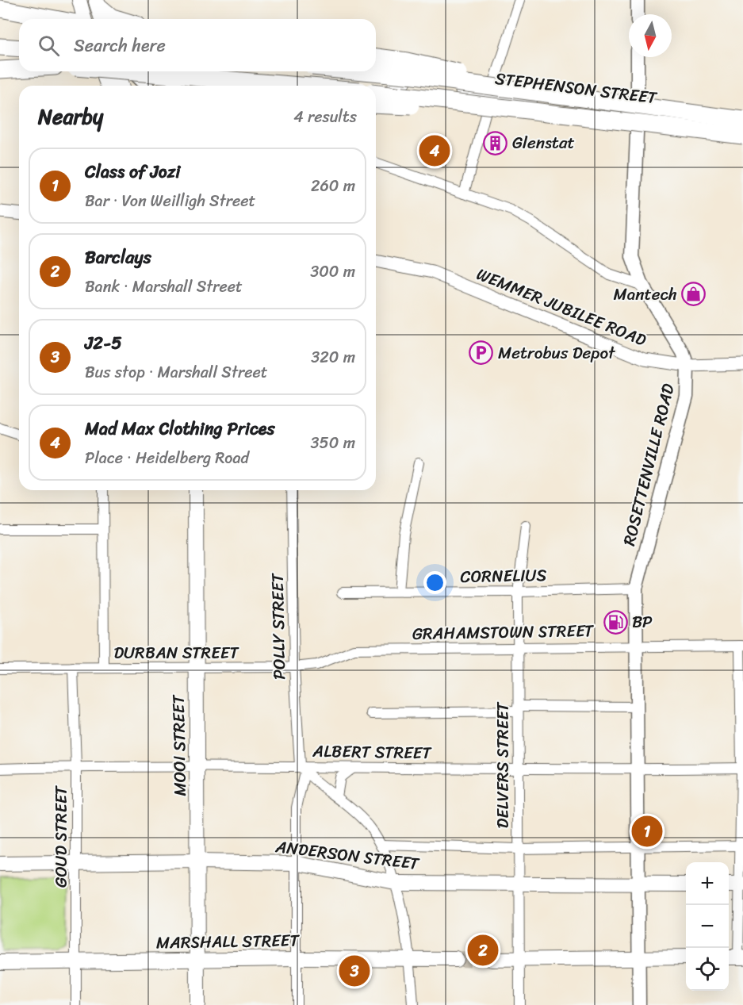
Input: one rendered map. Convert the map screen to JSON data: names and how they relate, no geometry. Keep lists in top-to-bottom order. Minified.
{"streets":{"main road":["ROSETTENVILLE ROAD","MOOI STREET","ANDERSON STREET","MARSHALL STREET"],"street":["STEPHENSON STREET","WEMMER JUBILEE ROAD","CORNELIUS","POLLY STREET","GRAHAMSTOWN STREET","DURBAN STREET","ALBERT STREET","DELVERS STREET","GOUD STREET"]},"crossings":[["STEPHENSON STREET","ROSETTENVILLE ROAD"],["WEMMER JUBILEE ROAD","ROSETTENVILLE ROAD"],["ROSETTENVILLE ROAD","CORNELIUS"],["ROSETTENVILLE ROAD","GRAHAMSTOWN STREET"],["ROSETTENVILLE ROAD","ALBERT STREET"],["ROSETTENVILLE ROAD","ANDERSON STREET"],["CORNELIUS","DELVERS STREET"],["POLLY STREET","DURBAN STREET"],["POLLY STREET","ALBERT STREET"],["POLLY STREET","ANDERSON STREET"],["POLLY STREET","MARSHALL STREET"],["GRAHAMSTOWN STREET","DURBAN STREET"],["GRAHAMSTOWN STREET","DELVERS STREET"],["DURBAN STREET","MOOI STREET"],["DURBAN STREET","GOUD STREET"],["MOOI STREET","ALBERT STREET"],["MOOI STREET","ANDERSON STREET"],["MOOI STREET","MARSHALL STREET"],["ALBERT STREET","DELVERS STREET"],["ALBERT STREET","GOUD STREET"],["DELVERS STREET","ANDERSON STREET"],["GOUD STREET","ANDERSON STREET"],["GOUD STREET","MARSHALL STREET"]],"places":{"building":["Glenstat"],"shop":["Mantech"],"parking":["Metrobus Depot"],"fuel station":["BP"]},"north":"bottom","page":{"search":"Search here","heading":["Nearby","4 results"],"pins":["4","1","2","3"],"list":[{"mark":"1","name":"Class of Jozi","note":"Bar · Von Weilligh Street","value":"260 m"},{"mark":"2","name":"Barclays","note":"Bank · Marshall Street","value":"300 m"},{"mark":"3","name":"J2-5","note":"Bus stop · Marshall Street","value":"320 m"},{"mark":"4","name":"Mad Max Clothing Prices","note":"Place · Heidelberg Road","value":"350 m"}],"map_buttons":["+","−"]}}
